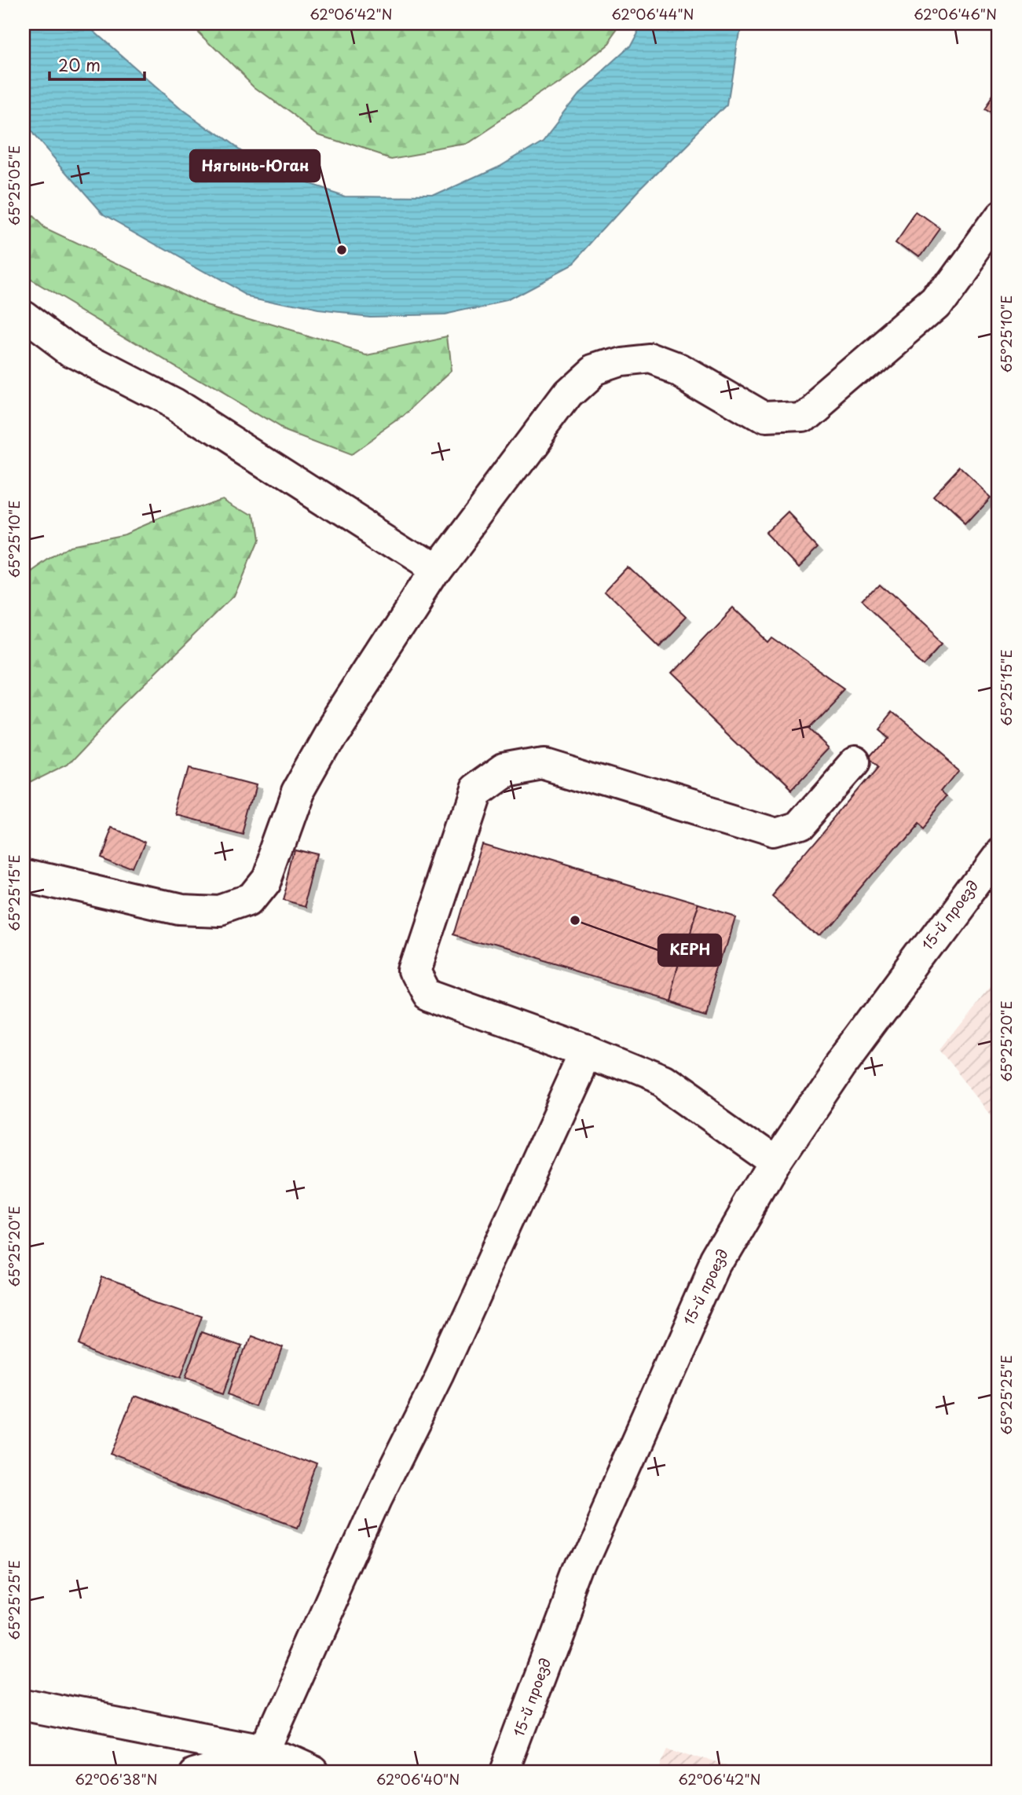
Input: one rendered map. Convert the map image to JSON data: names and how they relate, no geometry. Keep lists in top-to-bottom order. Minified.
{"streets":{"main road":["15-й проезд"]},"places":["Нягынь-Юган","КЕРН"],"scale_bar":"20 m","coordinates":["62°06'42\"N","62°06'44\"N","62°06'46\"N","65°25'05\"E","65°25'10\"E","65°25'15\"E","65°25'20\"E","65°25'25\"E","62°06'38\"N","62°06'40\"N"]}
